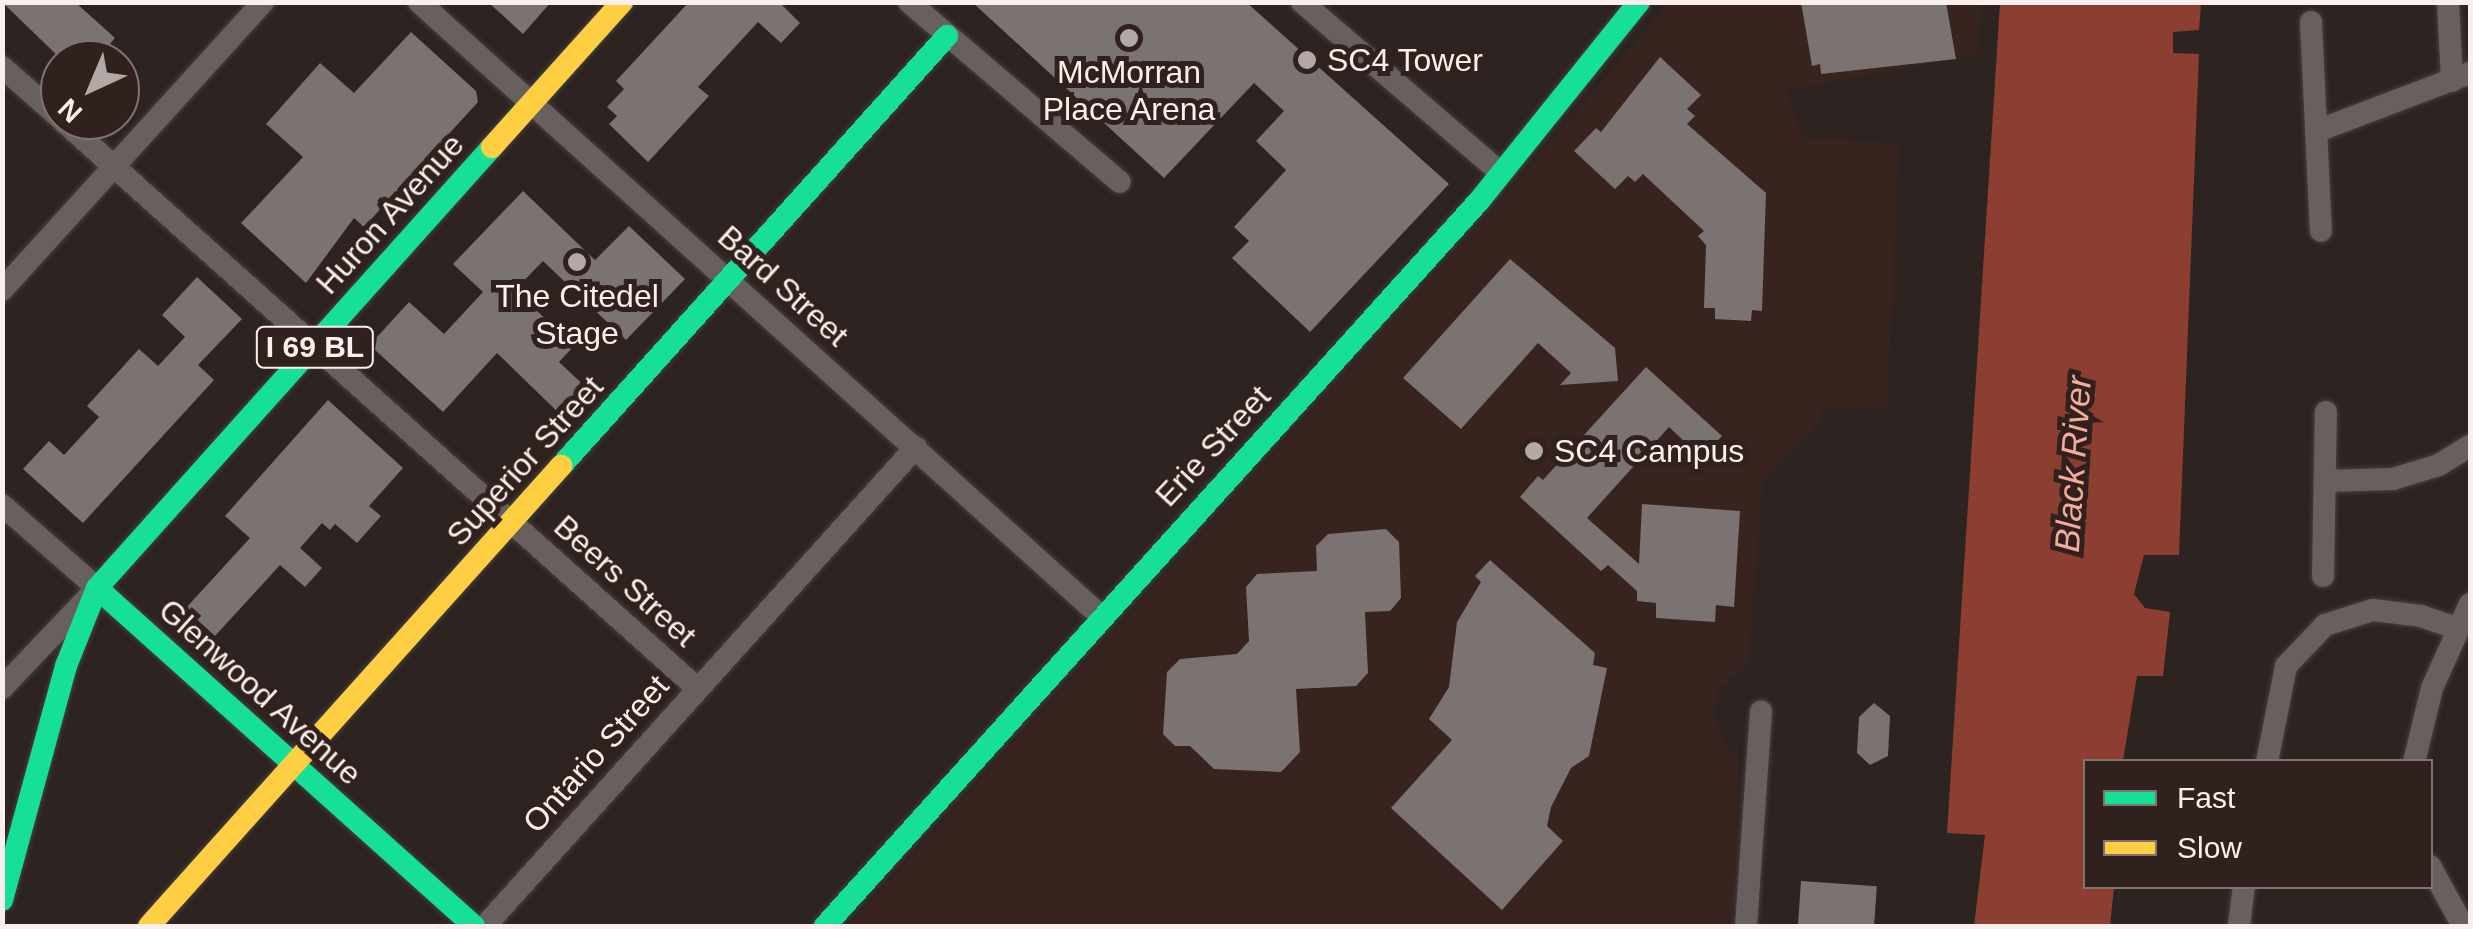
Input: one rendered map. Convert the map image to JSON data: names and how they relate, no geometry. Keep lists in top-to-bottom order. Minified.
{"streets":{"street":["Huron Avenue","Bard Street","I 69 BL","Erie Street","Superior Street","Beers Street","Glenwood Avenue","Ontario Street"]},"crossings":[["Huron Avenue","Bard Street"],["Huron Avenue","I 69 BL"],["Huron Avenue","Beers Street"],["Huron Avenue","Glenwood Avenue"],["Bard Street","Erie Street"],["Bard Street","Superior Street"],["Bard Street","Ontario Street"],["I 69 BL","Glenwood Avenue"],["Superior Street","Beers Street"],["Superior Street","Glenwood Avenue"],["Beers Street","Ontario Street"]],"water":["Black River"],"places":["McMorran Place Arena","SC4 Tower","The Citedel Stage","SC4 Campus"],"legend":["Fast","Slow"],"north":"bottom left"}
